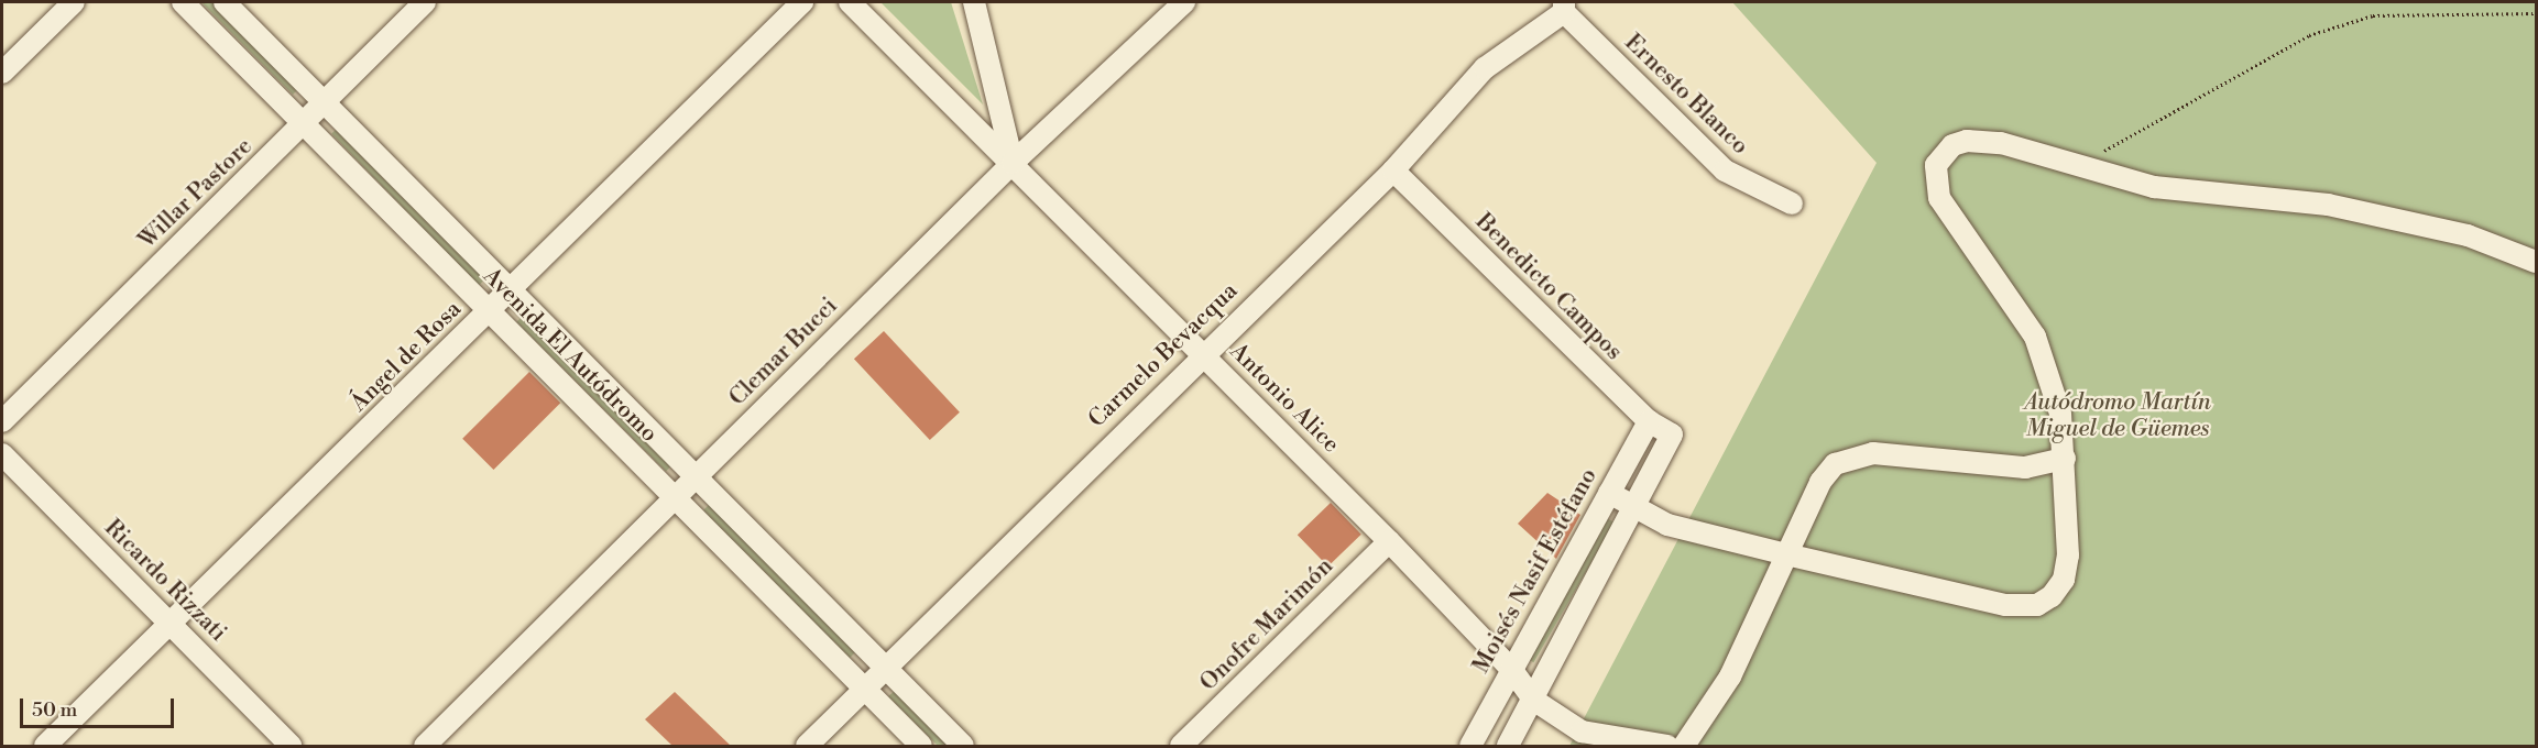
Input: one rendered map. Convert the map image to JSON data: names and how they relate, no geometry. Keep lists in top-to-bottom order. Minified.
{"streets":{"street":["Ernesto Blanco","Willar Pastore","Benedicto Campos","Clemar Bucci","Avenida El Autódromo","Carmelo Bevacqua","Ángel de Rosa","Antonio Alice","Moisés Nasif Estéfano","Ricardo Rizzati","Onofre Marimón"]},"crossings":[["Ernesto Blanco","Carmelo Bevacqua"],["Willar Pastore","Avenida El Autódromo"],["Benedicto Campos","Carmelo Bevacqua"],["Benedicto Campos","Moisés Nasif Estéfano"],["Clemar Bucci","Avenida El Autódromo"],["Clemar Bucci","Antonio Alice"],["Avenida El Autódromo","Carmelo Bevacqua"],["Avenida El Autódromo","Ángel de Rosa"],["Carmelo Bevacqua","Antonio Alice"],["Ángel de Rosa","Ricardo Rizzati"],["Antonio Alice","Moisés Nasif Estéfano"],["Antonio Alice","Onofre Marimón"]],"parks":["Autódromo Martín Miguel de Güemes"],"scale_bar":"50 m"}
